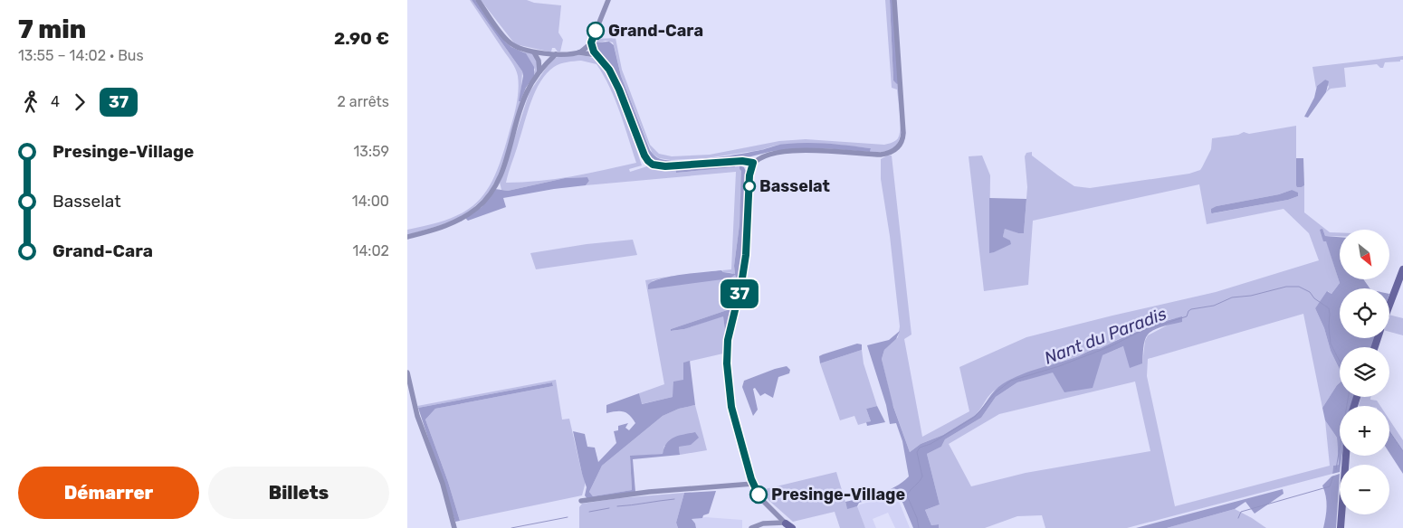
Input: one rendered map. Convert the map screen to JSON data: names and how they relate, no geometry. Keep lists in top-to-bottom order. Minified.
{"water":["Nant du Paradis"],"places":["Grand-Cara","Basselat","Presinge-Village"],"lines":["bus line 37"],"north":"bottom right","page":{"heading":["7 min","13:55 – 14:02 · Bus","2.90 €"],"on_map":"37","legs":["4","37","2 arrêts"],"list":[{"name":"Presinge-Village","value":"13:59"},{"name":"Basselat","value":"14:00"},{"name":"Grand-Cara","value":"14:02"}],"map_buttons":["+","−"],"buttons":["Démarrer","Billets"]}}
